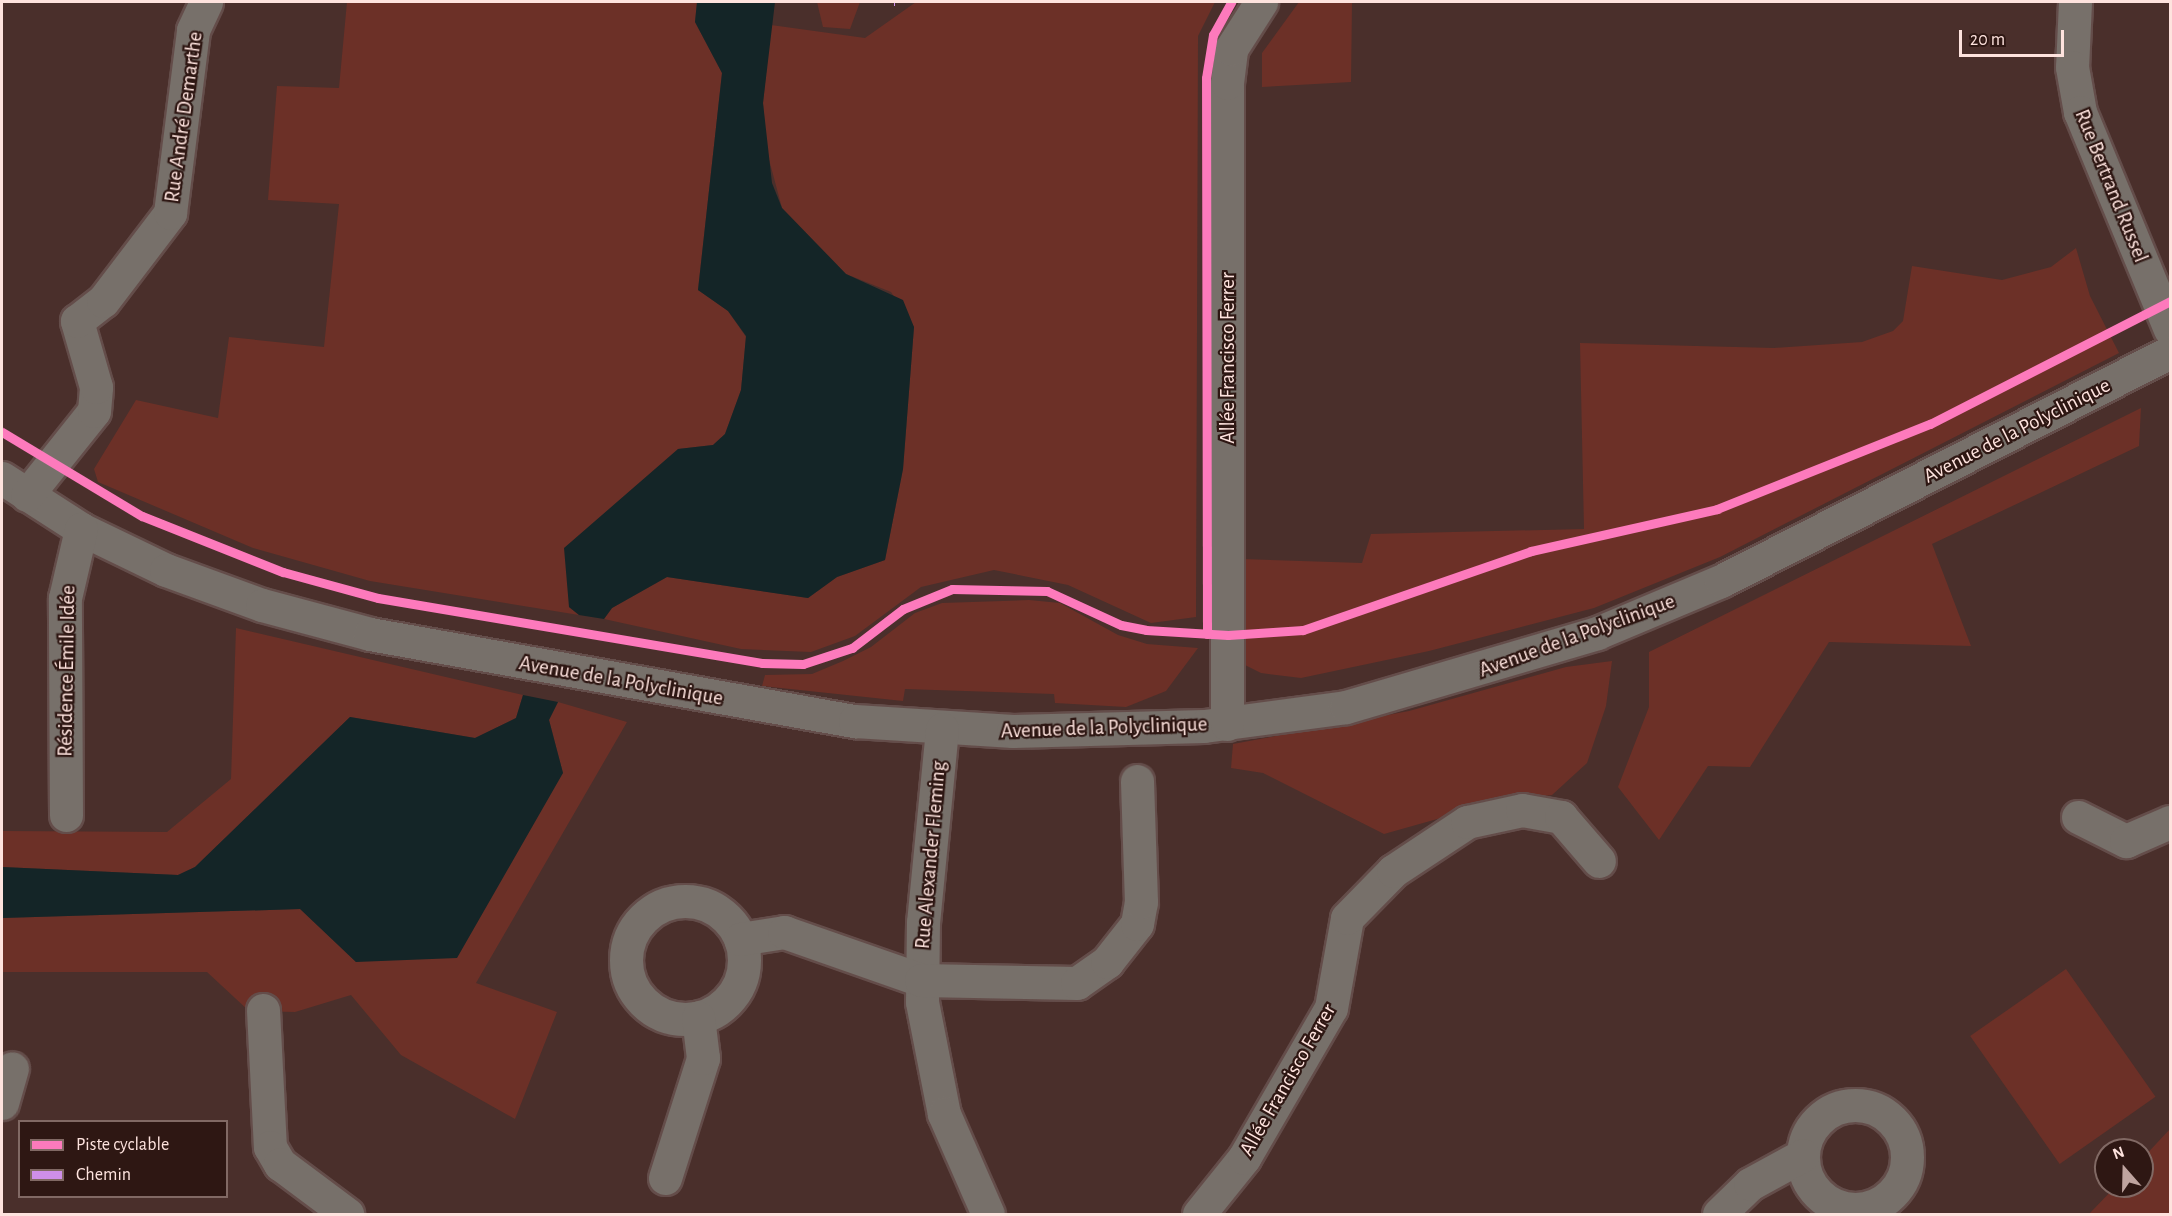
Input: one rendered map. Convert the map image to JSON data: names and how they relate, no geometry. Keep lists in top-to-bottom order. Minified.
{"streets":{"street":["Rue André Demarthe","Rue Bertrand Russel","Allée Francisco Ferrer","Avenue de la Polyclinique","Résidence Émile Idée","Rue Alexander Fleming"]},"crossings":[["Rue André Demarthe","Avenue de la Polyclinique"],["Allée Francisco Ferrer","Avenue de la Polyclinique"],["Avenue de la Polyclinique","Résidence Émile Idée"],["Avenue de la Polyclinique","Rue Alexander Fleming"]],"legend":["Piste cyclable","Chemin"],"scale_bar":"20 m","north":"top"}
